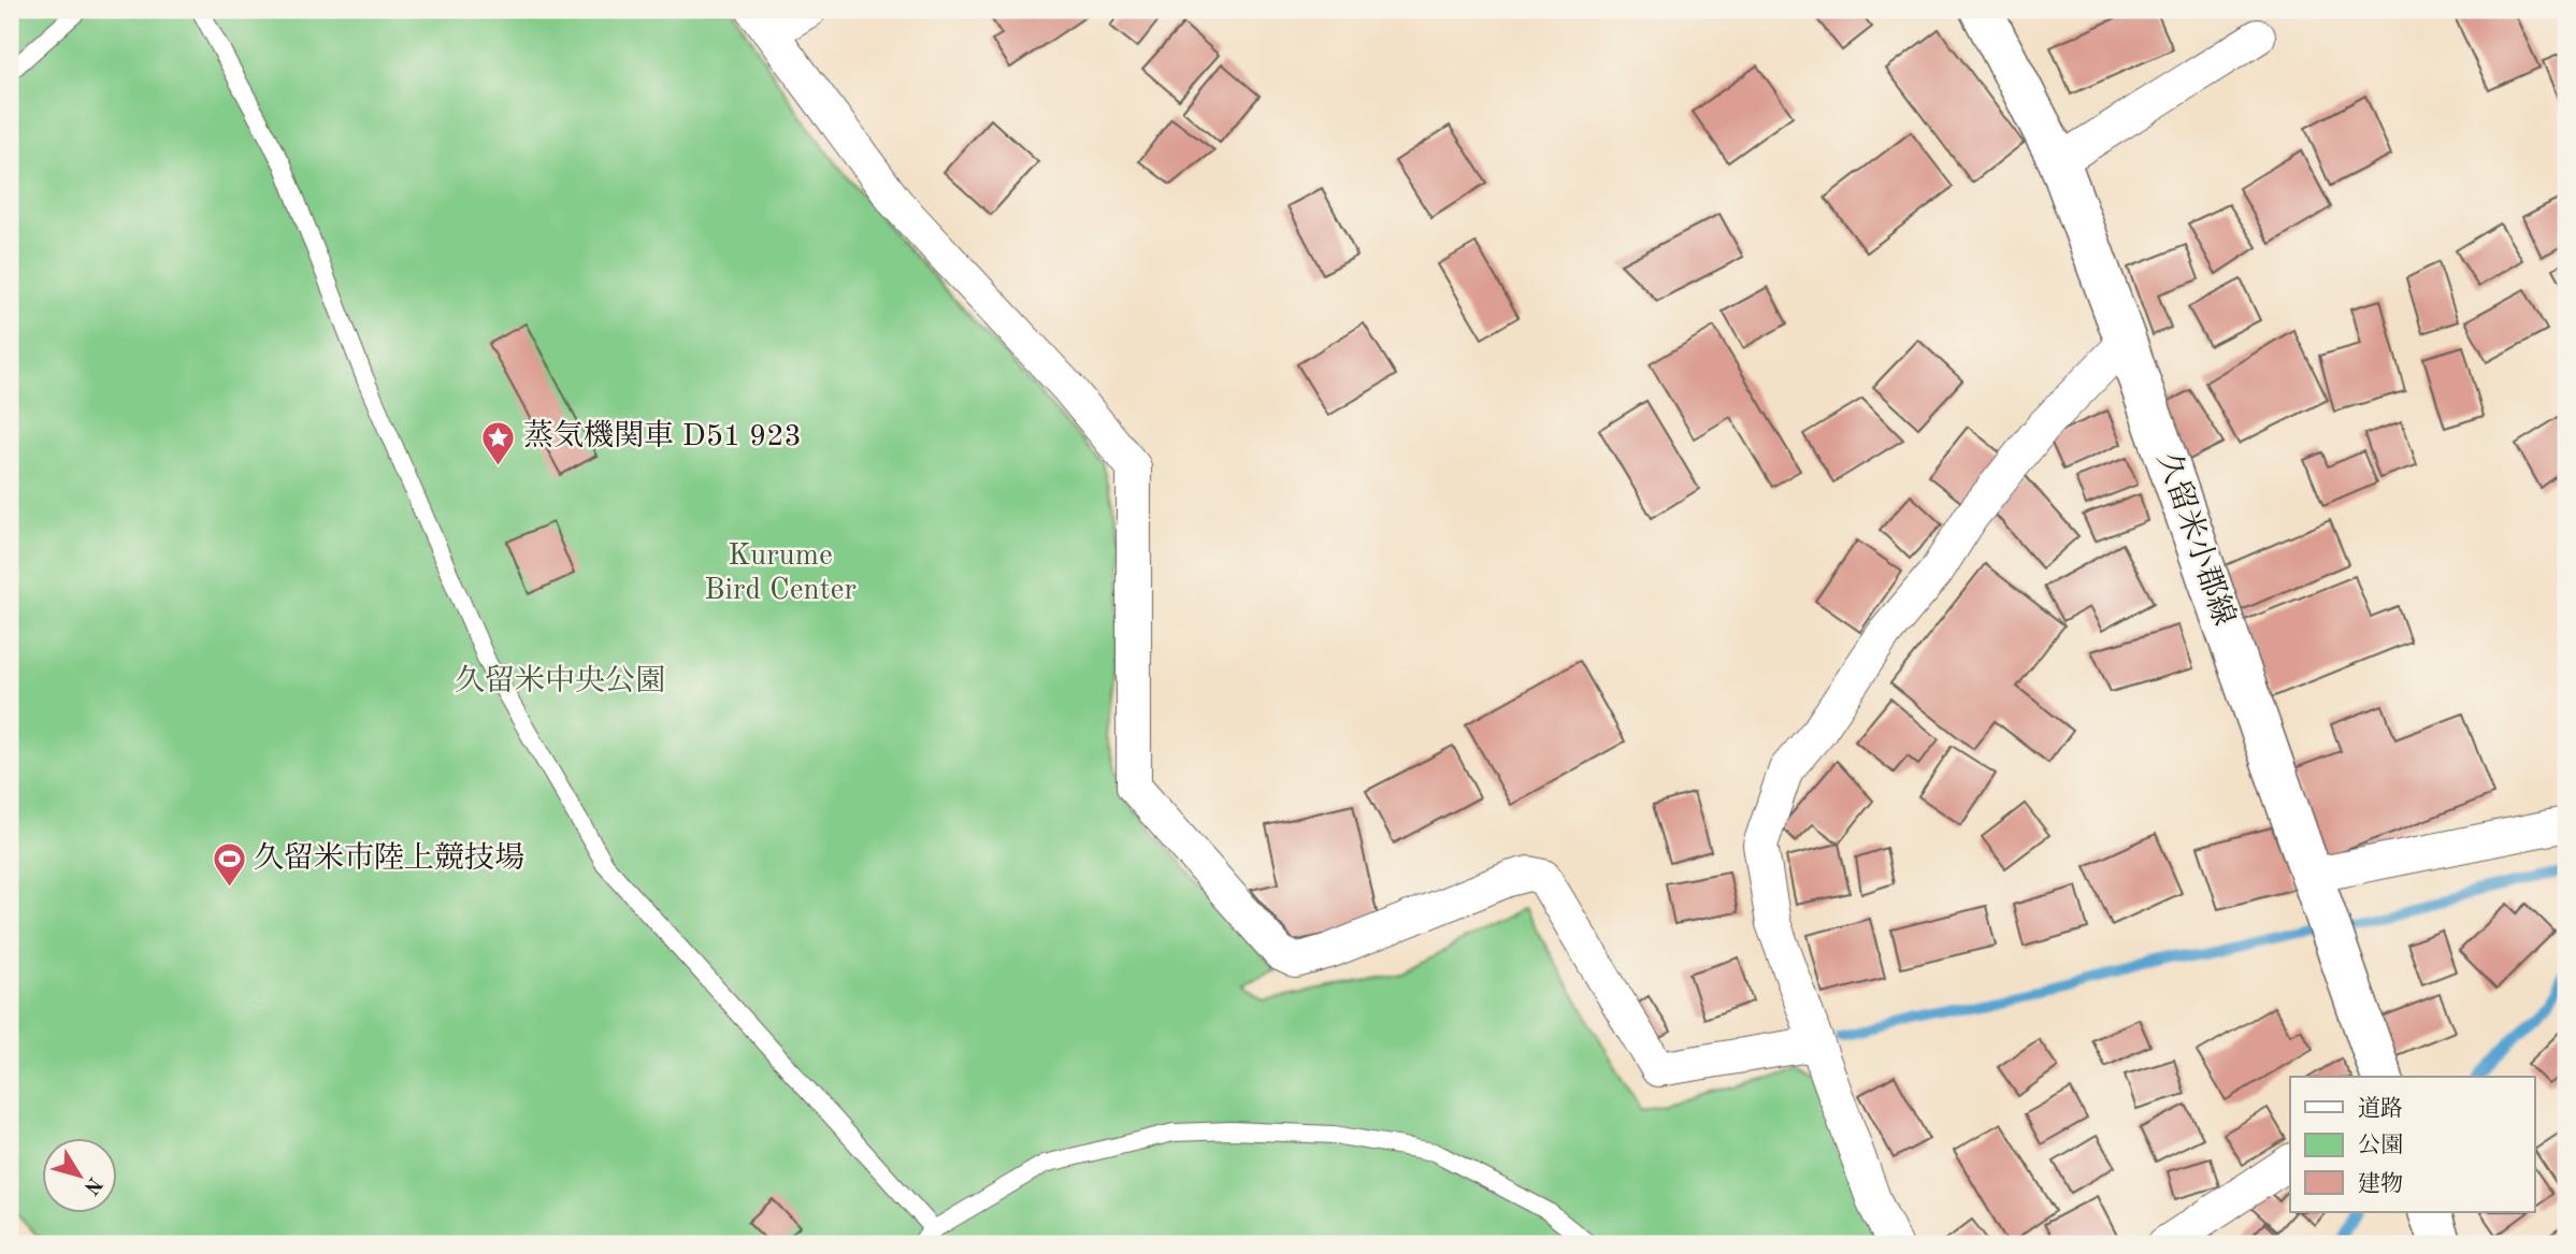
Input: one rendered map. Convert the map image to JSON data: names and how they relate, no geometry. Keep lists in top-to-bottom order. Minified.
{"streets":{"main road":["久留米小郡線"]},"parks":["Kurume Bird Center","久留米中央公園"],"places":{"place":["蒸気機関車 D51 923"],"sports":["久留米市陸上競技場"]},"legend":["道路","公園","建物"],"north":"bottom right"}
